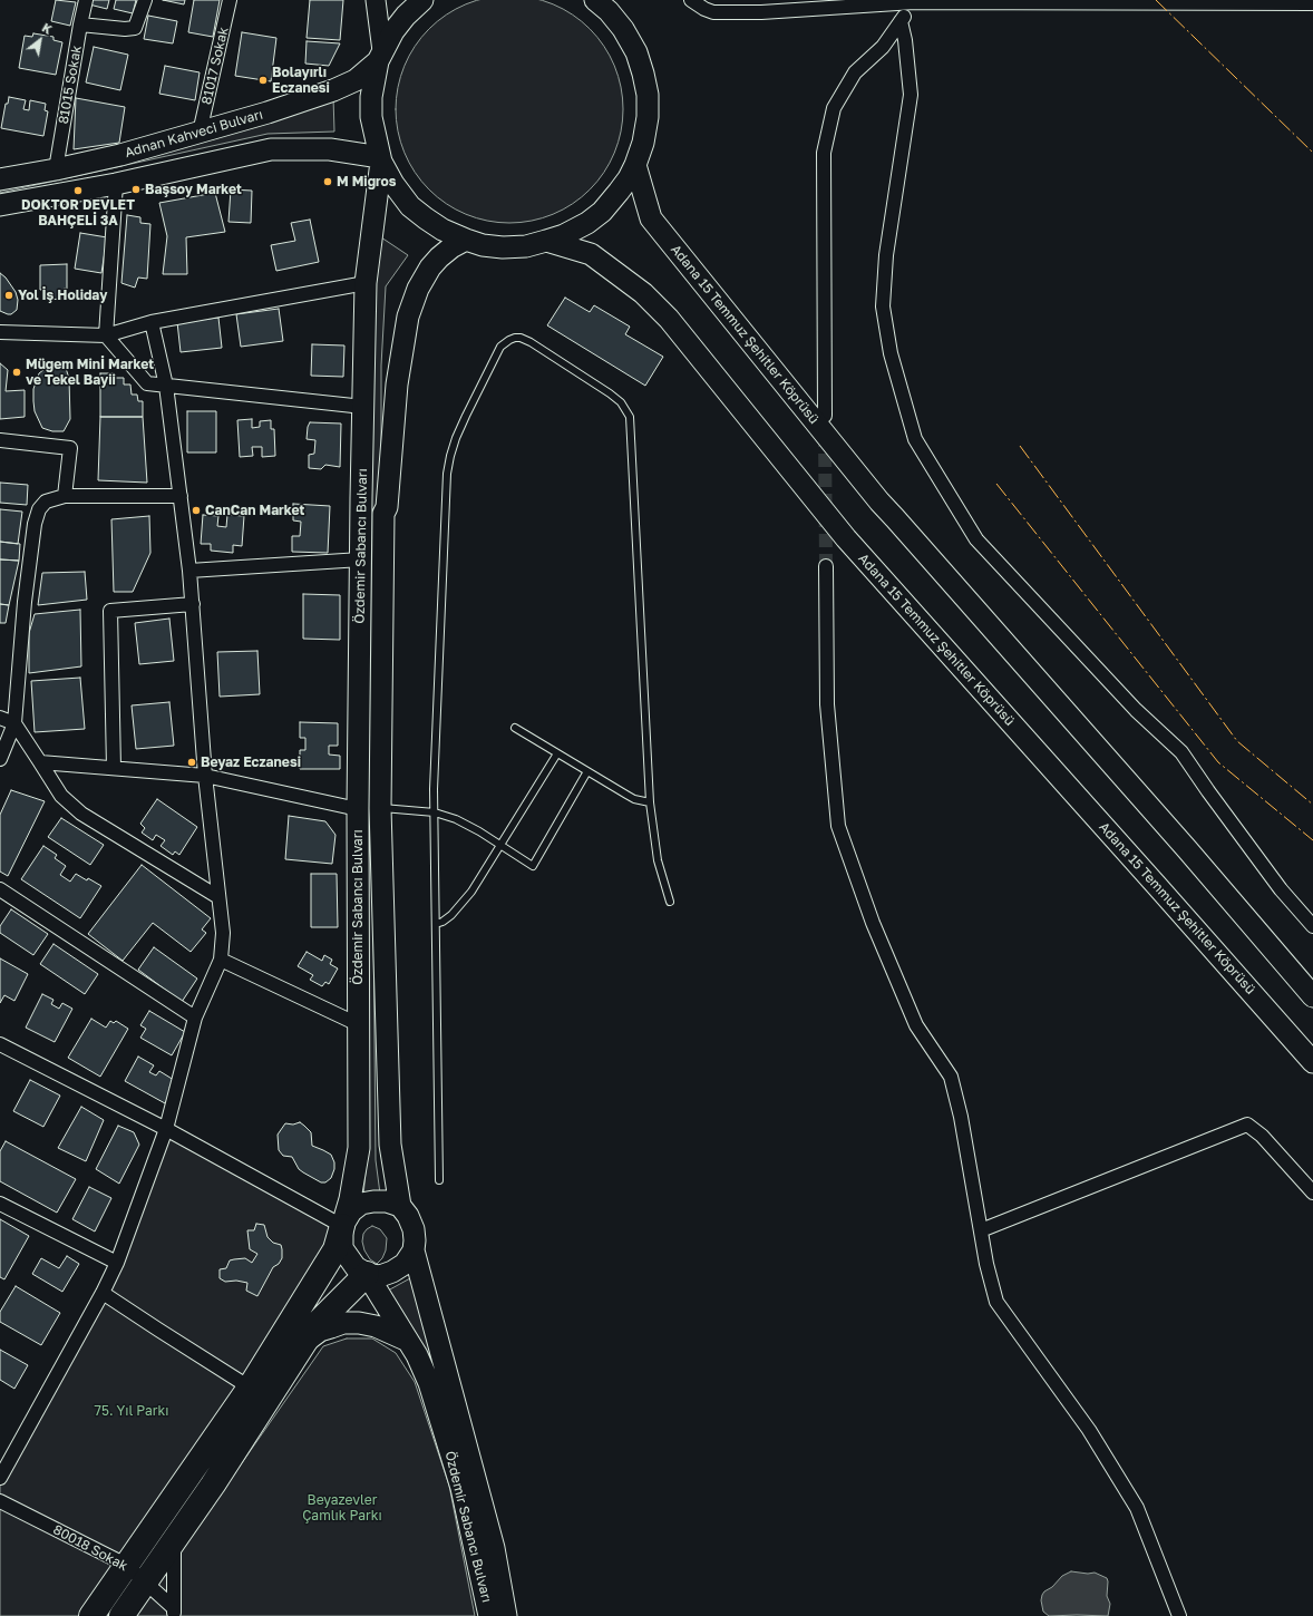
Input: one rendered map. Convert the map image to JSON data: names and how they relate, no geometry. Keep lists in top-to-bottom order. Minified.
{"streets":{"main road":["Adnan Kahveci Bulvarı","Adana 15 Temmuz Şehitler Köprüsü","Özdemir Sabancı Bulvarı"],"street":["81017 Sokak","81015 Sokak","80018 Sokak"]},"crossings":[["81017 Sokak","Adnan Kahveci Bulvarı"],["81015 Sokak","Adnan Kahveci Bulvarı"],["Adnan Kahveci Bulvarı","Özdemir Sabancı Bulvarı"]],"parks":["75. Yıl Parkı","Beyazevler Çamlık Parkı"],"places":["Bolayırlı Eczanesi","M Migros","Başsoy Market","DOKTOR DEVLET BAHÇELİ 3A","Yol İş Holiday","Mügem Minİ Market ve Tekel Bayii","CanCan Market","Beyaz Eczanesi"],"north":"top right"}
